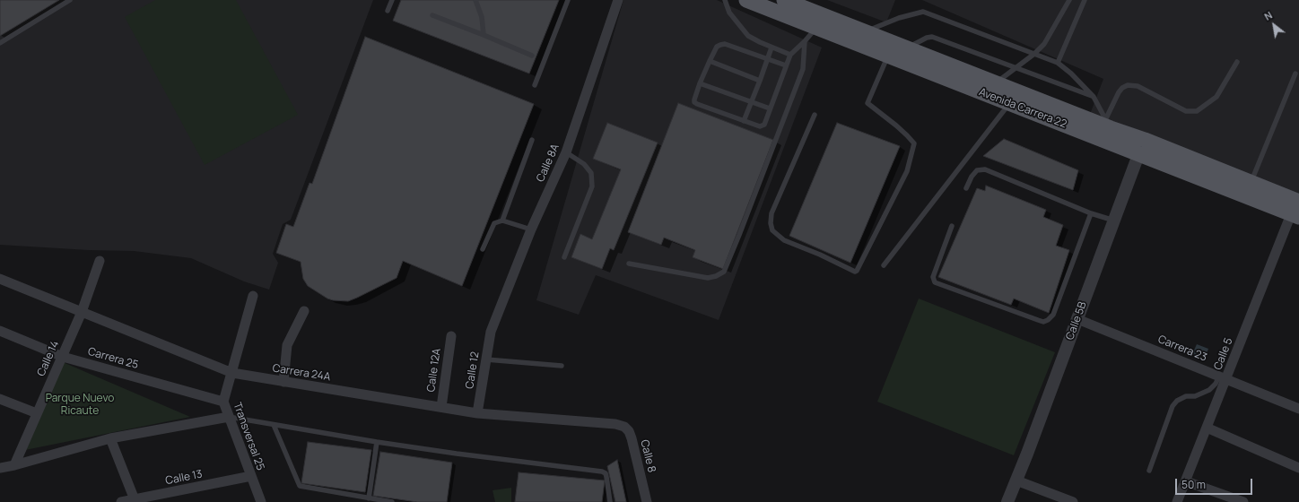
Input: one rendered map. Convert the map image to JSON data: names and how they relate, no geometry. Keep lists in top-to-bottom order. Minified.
{"streets":{"main road":["Avenida Carrera 22"],"street":["Calle 8A","Calle 5B","Carrera 23","Calle 5","Calle 14","Carrera 25","Calle 12A","Calle 12","Carrera 24A","Transversal 25","Calle 8","Calle 13"]},"crossings":[["Avenida Carrera 22","Calle 5B"],["Avenida Carrera 22","Calle 5"],["Calle 8A","Calle 12"],["Calle 5B","Carrera 23"],["Carrera 23","Calle 5"],["Calle 14","Carrera 25"],["Calle 14","Carrera 24A"],["Carrera 25","Transversal 25"],["Calle 12A","Carrera 24A"],["Calle 12","Carrera 24A"],["Carrera 24A","Transversal 25"],["Carrera 24A","Calle 8"],["Transversal 25","Calle 13"]],"parks":["Parque Nuevo Ricaute"],"scale_bar":"50 m","north":"top left"}
